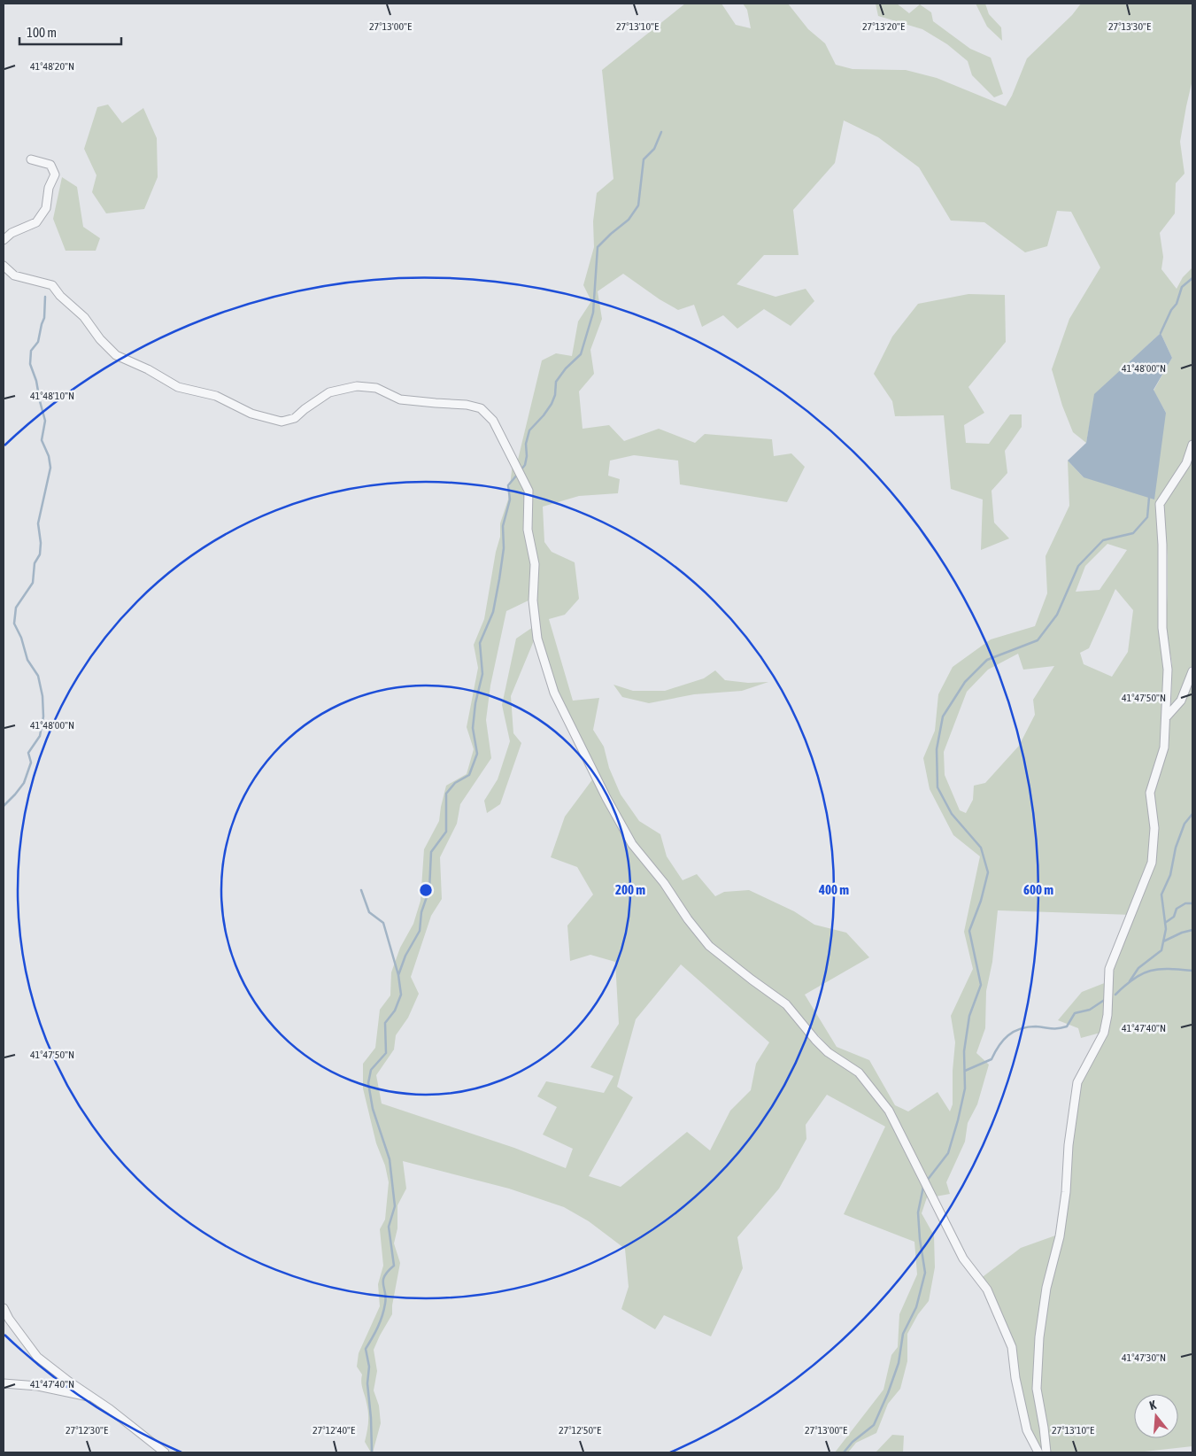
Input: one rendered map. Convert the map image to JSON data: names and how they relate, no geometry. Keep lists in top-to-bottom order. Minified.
{"scale_bar":"100 m","north":"top","coordinates":["27°13'00\"E","27°13'10\"E","27°13'20\"E","27°13'30\"E","41°48'20\"N","41°48'00\"N","41°48'10\"N","41°47'50\"N","41°47'40\"N","41°47'30\"N","27°12'30\"E","27°12'40\"E","27°12'50\"E"],"rings":["200 m","400 m","600 m"]}
